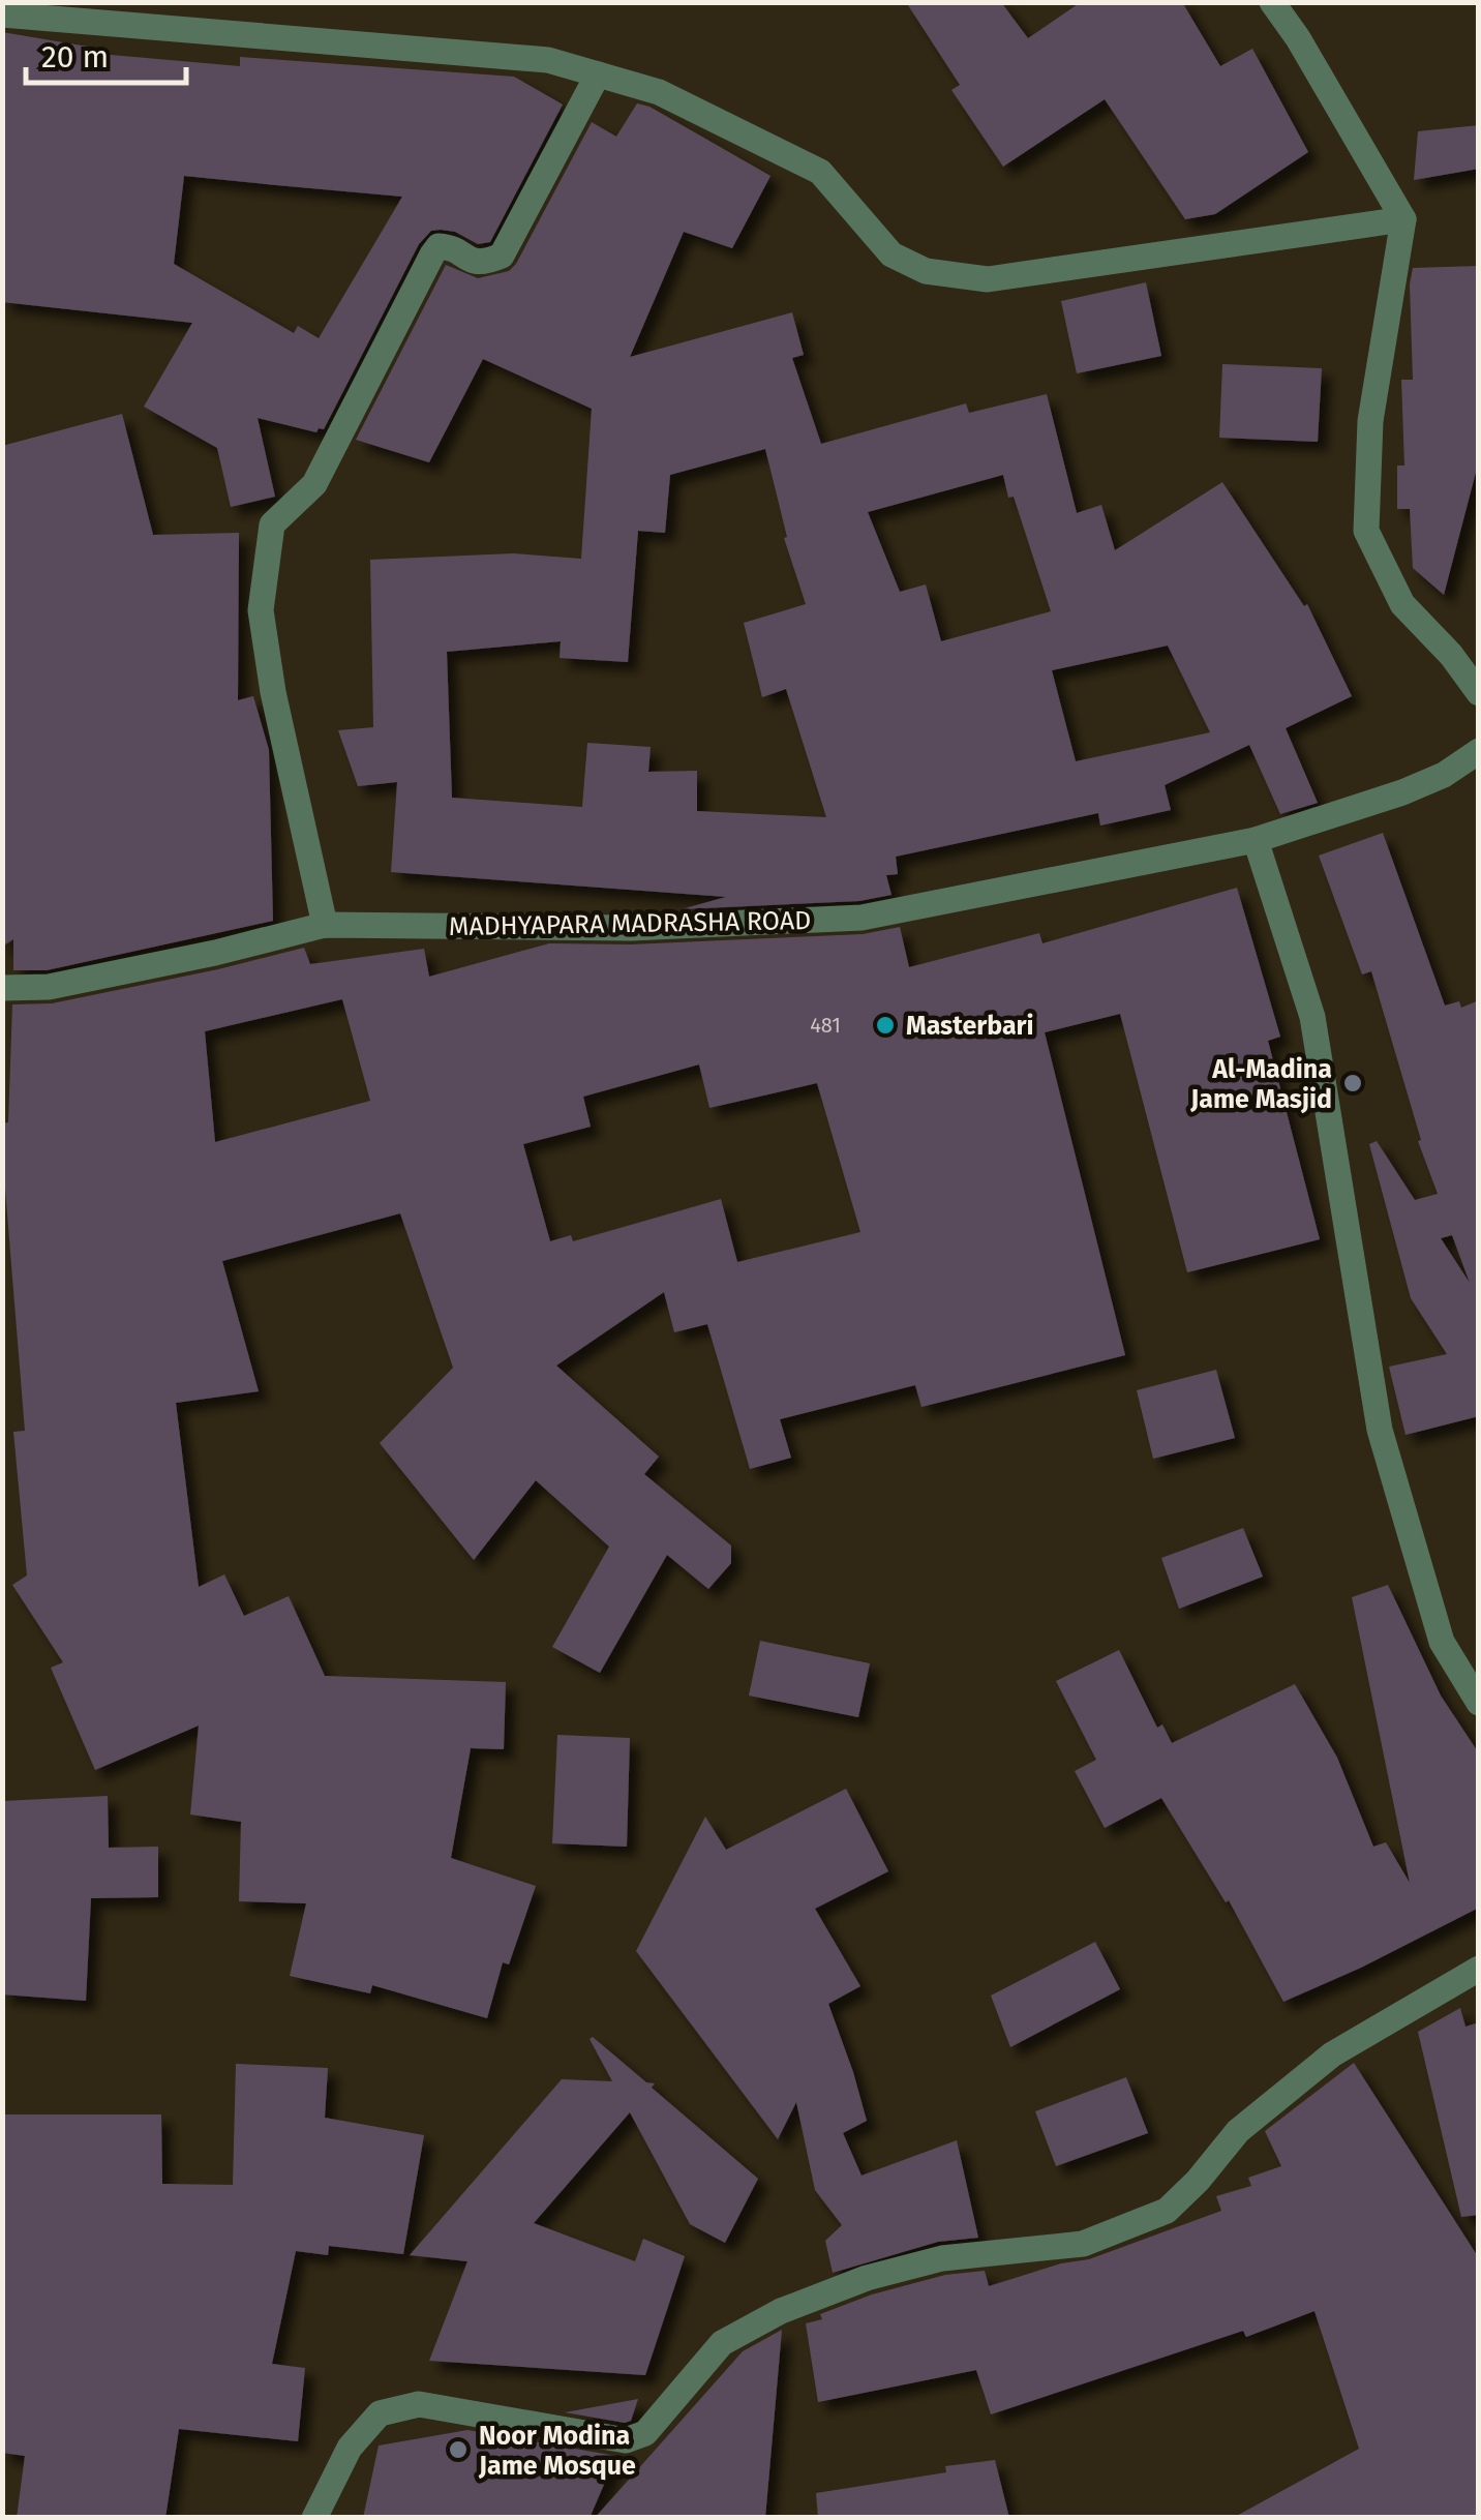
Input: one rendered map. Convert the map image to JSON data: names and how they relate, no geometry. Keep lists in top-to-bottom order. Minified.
{"streets":{"street":["MADHYAPARA MADRASHA ROAD"]},"places":["Masterbari","Al-Madina Jame Masjid","Noor Modina Jame Mosque"],"house_numbers":["481"],"scale_bar":"20 m"}
